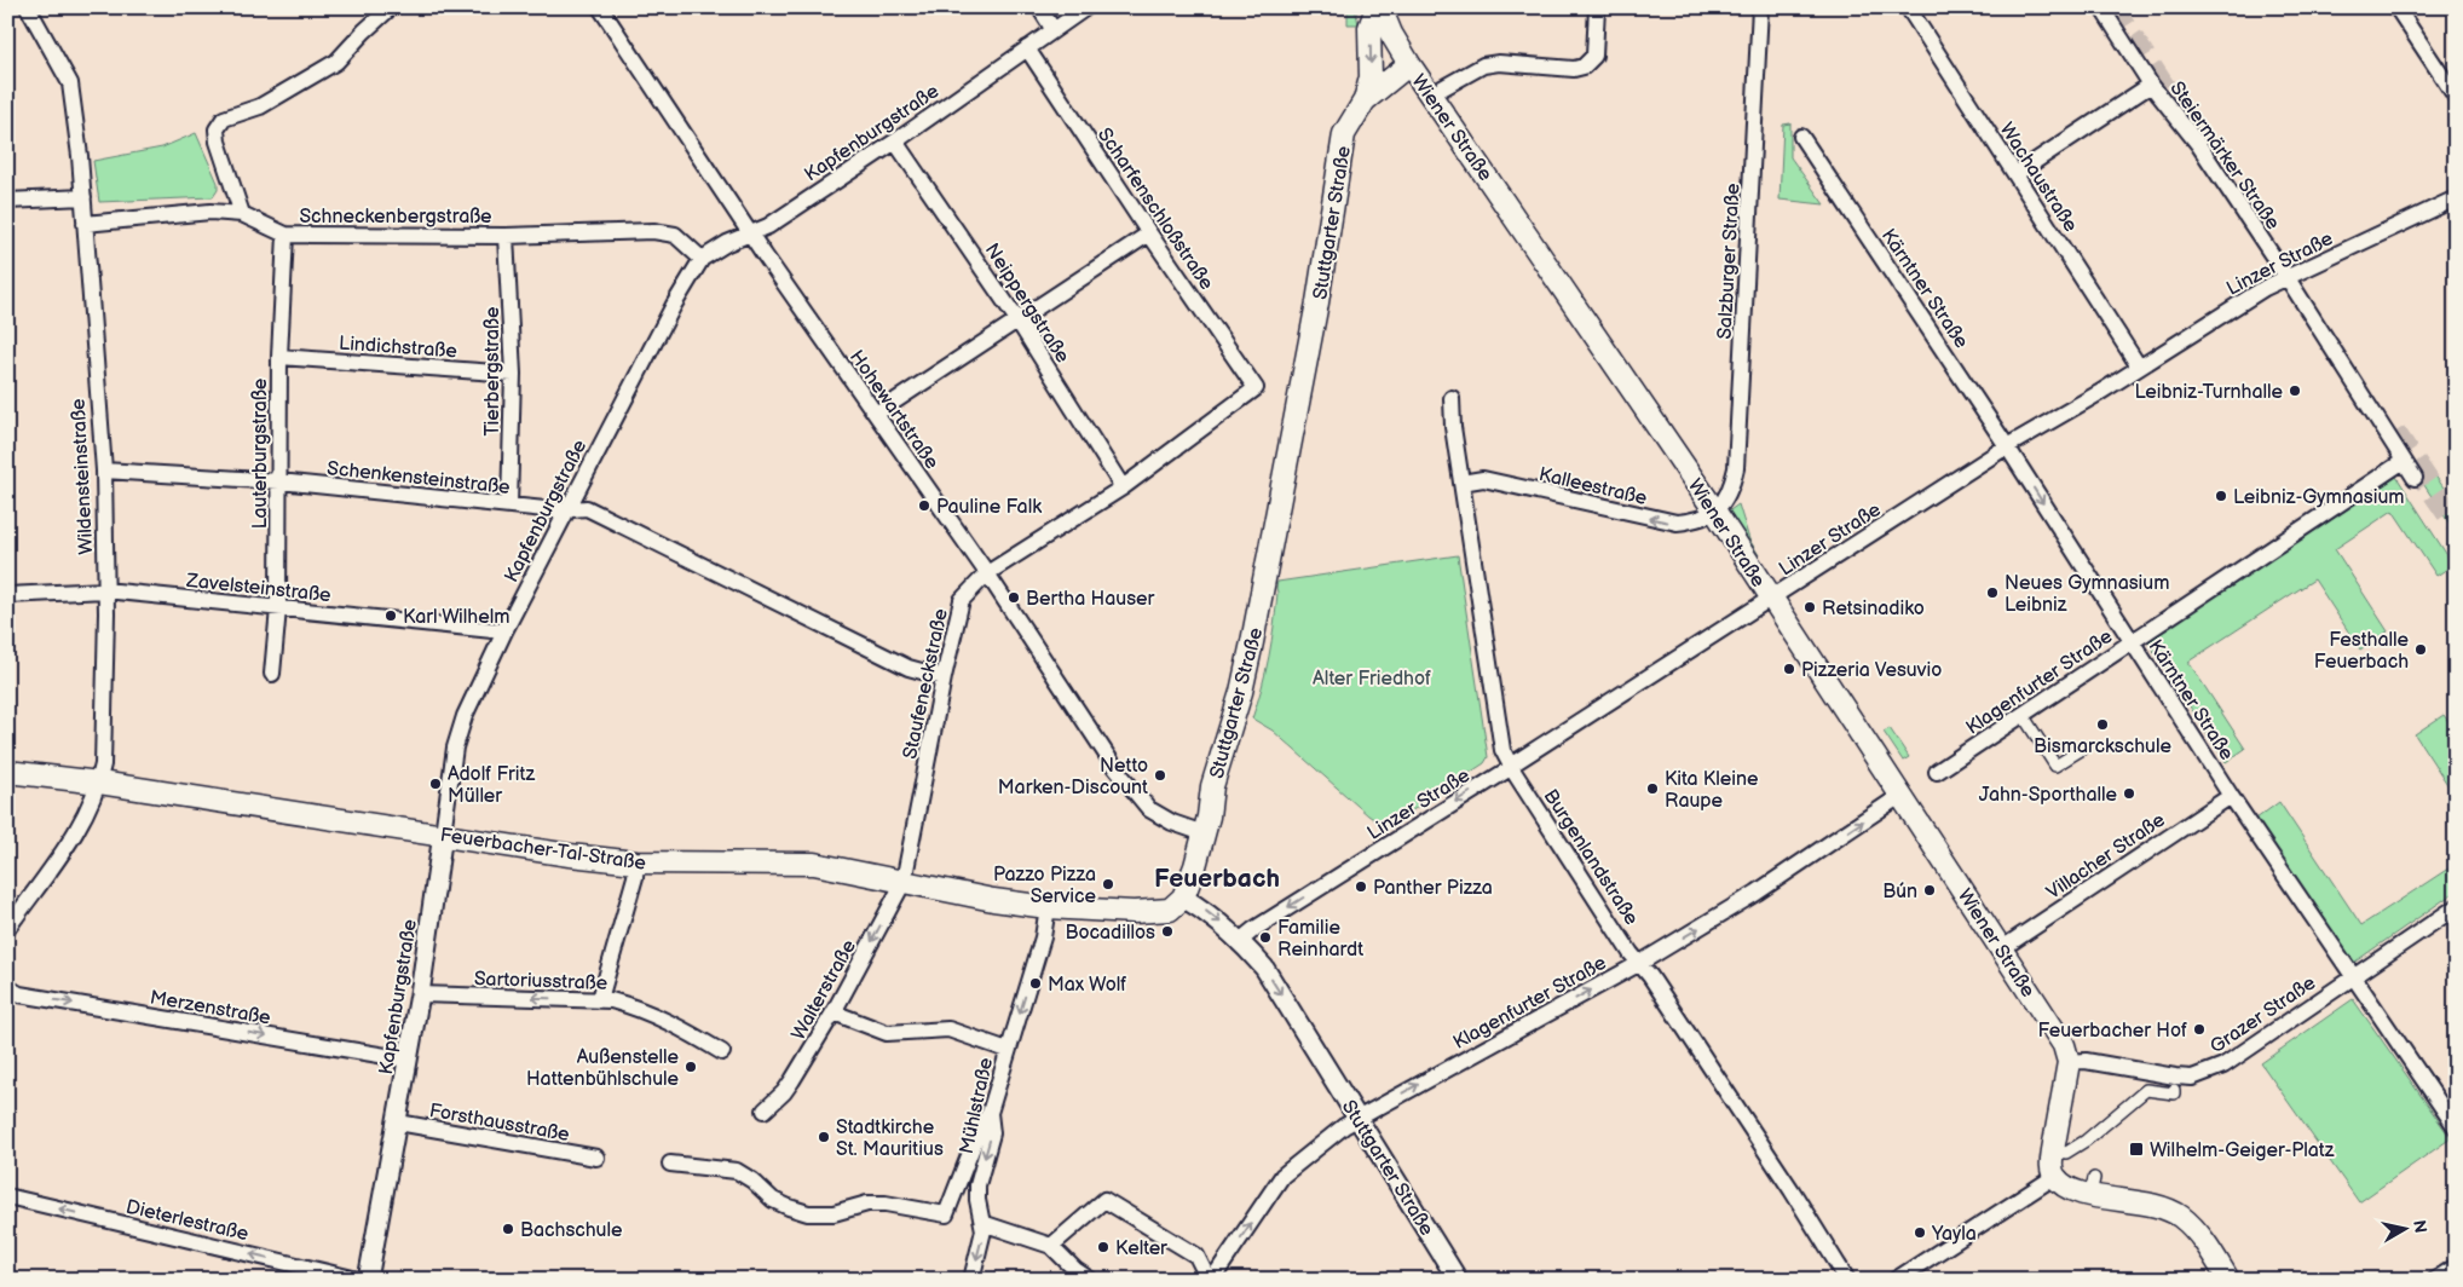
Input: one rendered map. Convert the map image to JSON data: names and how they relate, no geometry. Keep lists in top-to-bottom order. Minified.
{"streets":{"main road":["Wiener Straße","Stuttgarter Straße","Feuerbacher-Tal-Straße"],"street":["Kapfenburgstraße","Steiermärker Straße","Wachaustraße","Scharfenschloßstraße","Schneckenbergstraße","Salzburger Straße","Linzer Straße","Kärntner Straße","Neippergstraße","Lindichstraße","Tierbergstraße","Hohewartstraße","Lauterburgstraße","Wildensteinstraße","Schenkensteinstraße","Kalleestraße","Zavelsteinstraße","Klagenfurter Straße","Staufeneckstraße","Villacher Straße","Burgenlandstraße","Sartoriusstraße","Walterstraße","Merzenstraße","Grazer Straße","Mühlstraße","Forsthausstraße","Dieterlestraße"]},"crossings":[["Wiener Straße","Stuttgarter Straße"],["Wiener Straße","Salzburger Straße"],["Wiener Straße","Linzer Straße"],["Wiener Straße","Kalleestraße"],["Wiener Straße","Klagenfurter Straße"],["Wiener Straße","Villacher Straße"],["Wiener Straße","Grazer Straße"],["Kapfenburgstraße","Scharfenschloßstraße"],["Kapfenburgstraße","Schneckenbergstraße"],["Kapfenburgstraße","Neippergstraße"],["Kapfenburgstraße","Hohewartstraße"],["Kapfenburgstraße","Schenkensteinstraße"],["Kapfenburgstraße","Zavelsteinstraße"],["Kapfenburgstraße","Feuerbacher-Tal-Straße"],["Kapfenburgstraße","Sartoriusstraße"],["Kapfenburgstraße","Merzenstraße"],["Kapfenburgstraße","Forsthausstraße"],["Steiermärker Straße","Linzer Straße"],["Steiermärker Straße","Klagenfurter Straße"],["Wachaustraße","Linzer Straße"],["Scharfenschloßstraße","Staufeneckstraße"],["Schneckenbergstraße","Tierbergstraße"],["Schneckenbergstraße","Lauterburgstraße"],["Schneckenbergstraße","Wildensteinstraße"],["Stuttgarter Straße","Linzer Straße"],["Stuttgarter Straße","Hohewartstraße"],["Stuttgarter Straße","Klagenfurter Straße"],["Stuttgarter Straße","Feuerbacher-Tal-Straße"],["Salzburger Straße","Kalleestraße"],["Linzer Straße","Kärntner Straße"],["Linzer Straße","Burgenlandstraße"],["Kärntner Straße","Klagenfurter Straße"],["Kärntner Straße","Villacher Straße"],["Kärntner Straße","Grazer Straße"],["Neippergstraße","Staufeneckstraße"],["Lindichstraße","Tierbergstraße"],["Lindichstraße","Lauterburgstraße"],["Tierbergstraße","Schenkensteinstraße"],["Hohewartstraße","Staufeneckstraße"],["Lauterburgstraße","Schenkensteinstraße"],["Lauterburgstraße","Zavelsteinstraße"],["Wildensteinstraße","Schenkensteinstraße"],["Wildensteinstraße","Zavelsteinstraße"],["Wildensteinstraße","Feuerbacher-Tal-Straße"],["Schenkensteinstraße","Staufeneckstraße"],["Kalleestraße","Burgenlandstraße"],["Klagenfurter Straße","Burgenlandstraße"],["Staufeneckstraße","Feuerbacher-Tal-Straße"],["Staufeneckstraße","Walterstraße"],["Feuerbacher-Tal-Straße","Walterstraße"],["Feuerbacher-Tal-Straße","Mühlstraße"]],"one_way":["Kalleestraße","Klagenfurter Straße","Sartoriusstraße","Walterstraße","Merzenstraße","Mühlstraße","Dieterlestraße"],"districts":["Feuerbach"],"parks":["Alter Friedhof"],"places":{"other":["Leibniz-Turnhalle","Leibniz-Gymnasium","Pauline Falk","Neues Gymnasium Leibniz","Bertha Hauser","Retsinadiko","Karl Wilhelm","Festhalle Feuerbach","Pizzeria Vesuvio","Bismarckschule","Netto Marken-Discount","Adolf Fritz Müller","Kita Kleine Raupe","Jahn-Sporthalle","Pazzo Pizza Service","Panther Pizza","Bún","Bocadillos","Familie Reinhardt","Max Wolf","Feuerbacher Hof","Außenstelle Hattenbühlschule","Stadtkirche St. Mauritius","Bachschule","Yayla","Kelter"],"transit":["Wilhelm-Geiger-Platz"]},"north":"right"}
